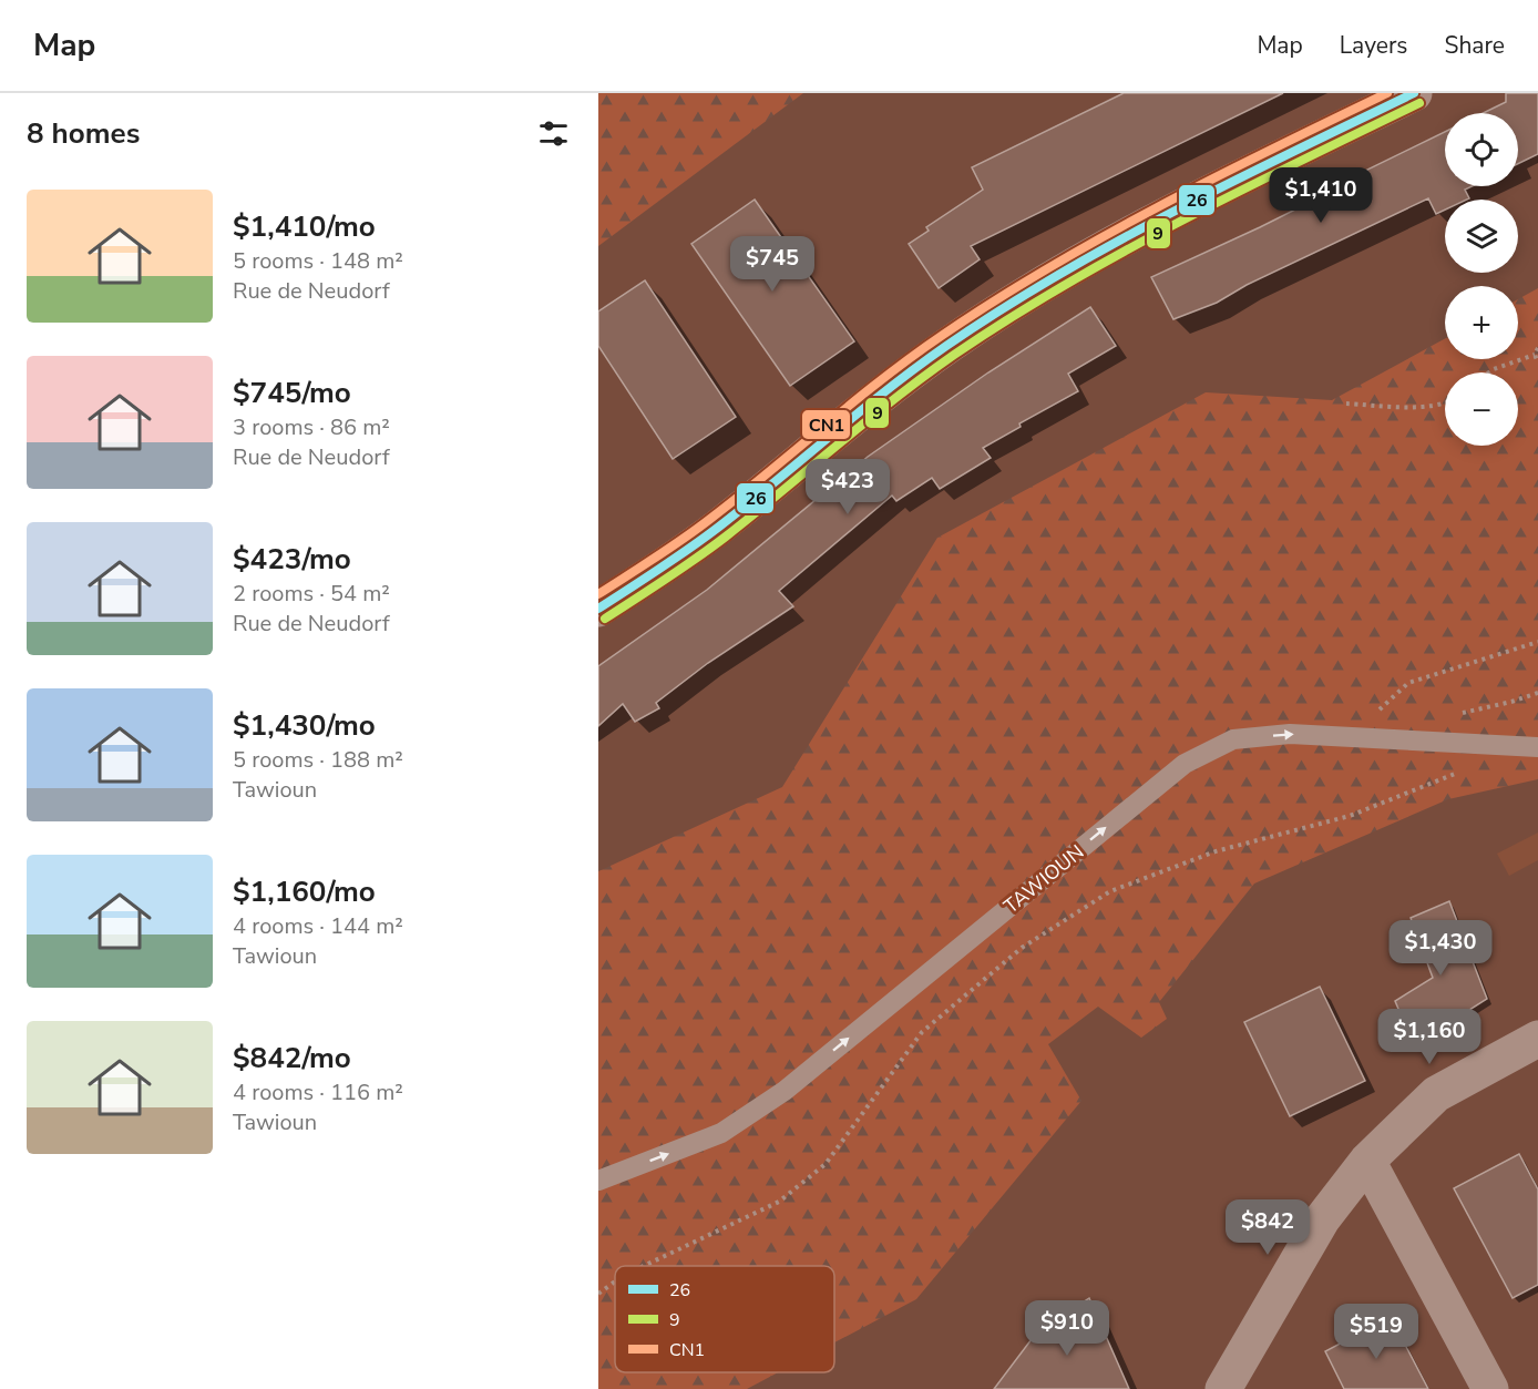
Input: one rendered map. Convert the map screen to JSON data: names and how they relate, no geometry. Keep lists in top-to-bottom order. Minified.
{"streets":{"lane":["TAWIOUN"]},"one_way":["TAWIOUN"],"lines":["transit line 26","transit line CN1","transit line 9"],"legend":["26","9","CN1"],"page":{"header":"Map","nav":["Map","Layers","Share"],"heading":"8 homes","map_buttons":["+","−"],"price":["$1,410","$745","$423","$1,430","$1,160","$842","$910","$519"],"list":[{"name":"$1,410/mo","note":"5 rooms · 148 m² · Rue de Neudorf"},{"name":"$745/mo","note":"3 rooms · 86 m² · Rue de Neudorf"},{"name":"$423/mo","note":"2 rooms · 54 m² · Rue de Neudorf"},{"name":"$1,430/mo","note":"5 rooms · 188 m² · Tawioun"},{"name":"$1,160/mo","note":"4 rooms · 144 m² · Tawioun"},{"name":"$842/mo","note":"4 rooms · 116 m² · Tawioun"}]}}
